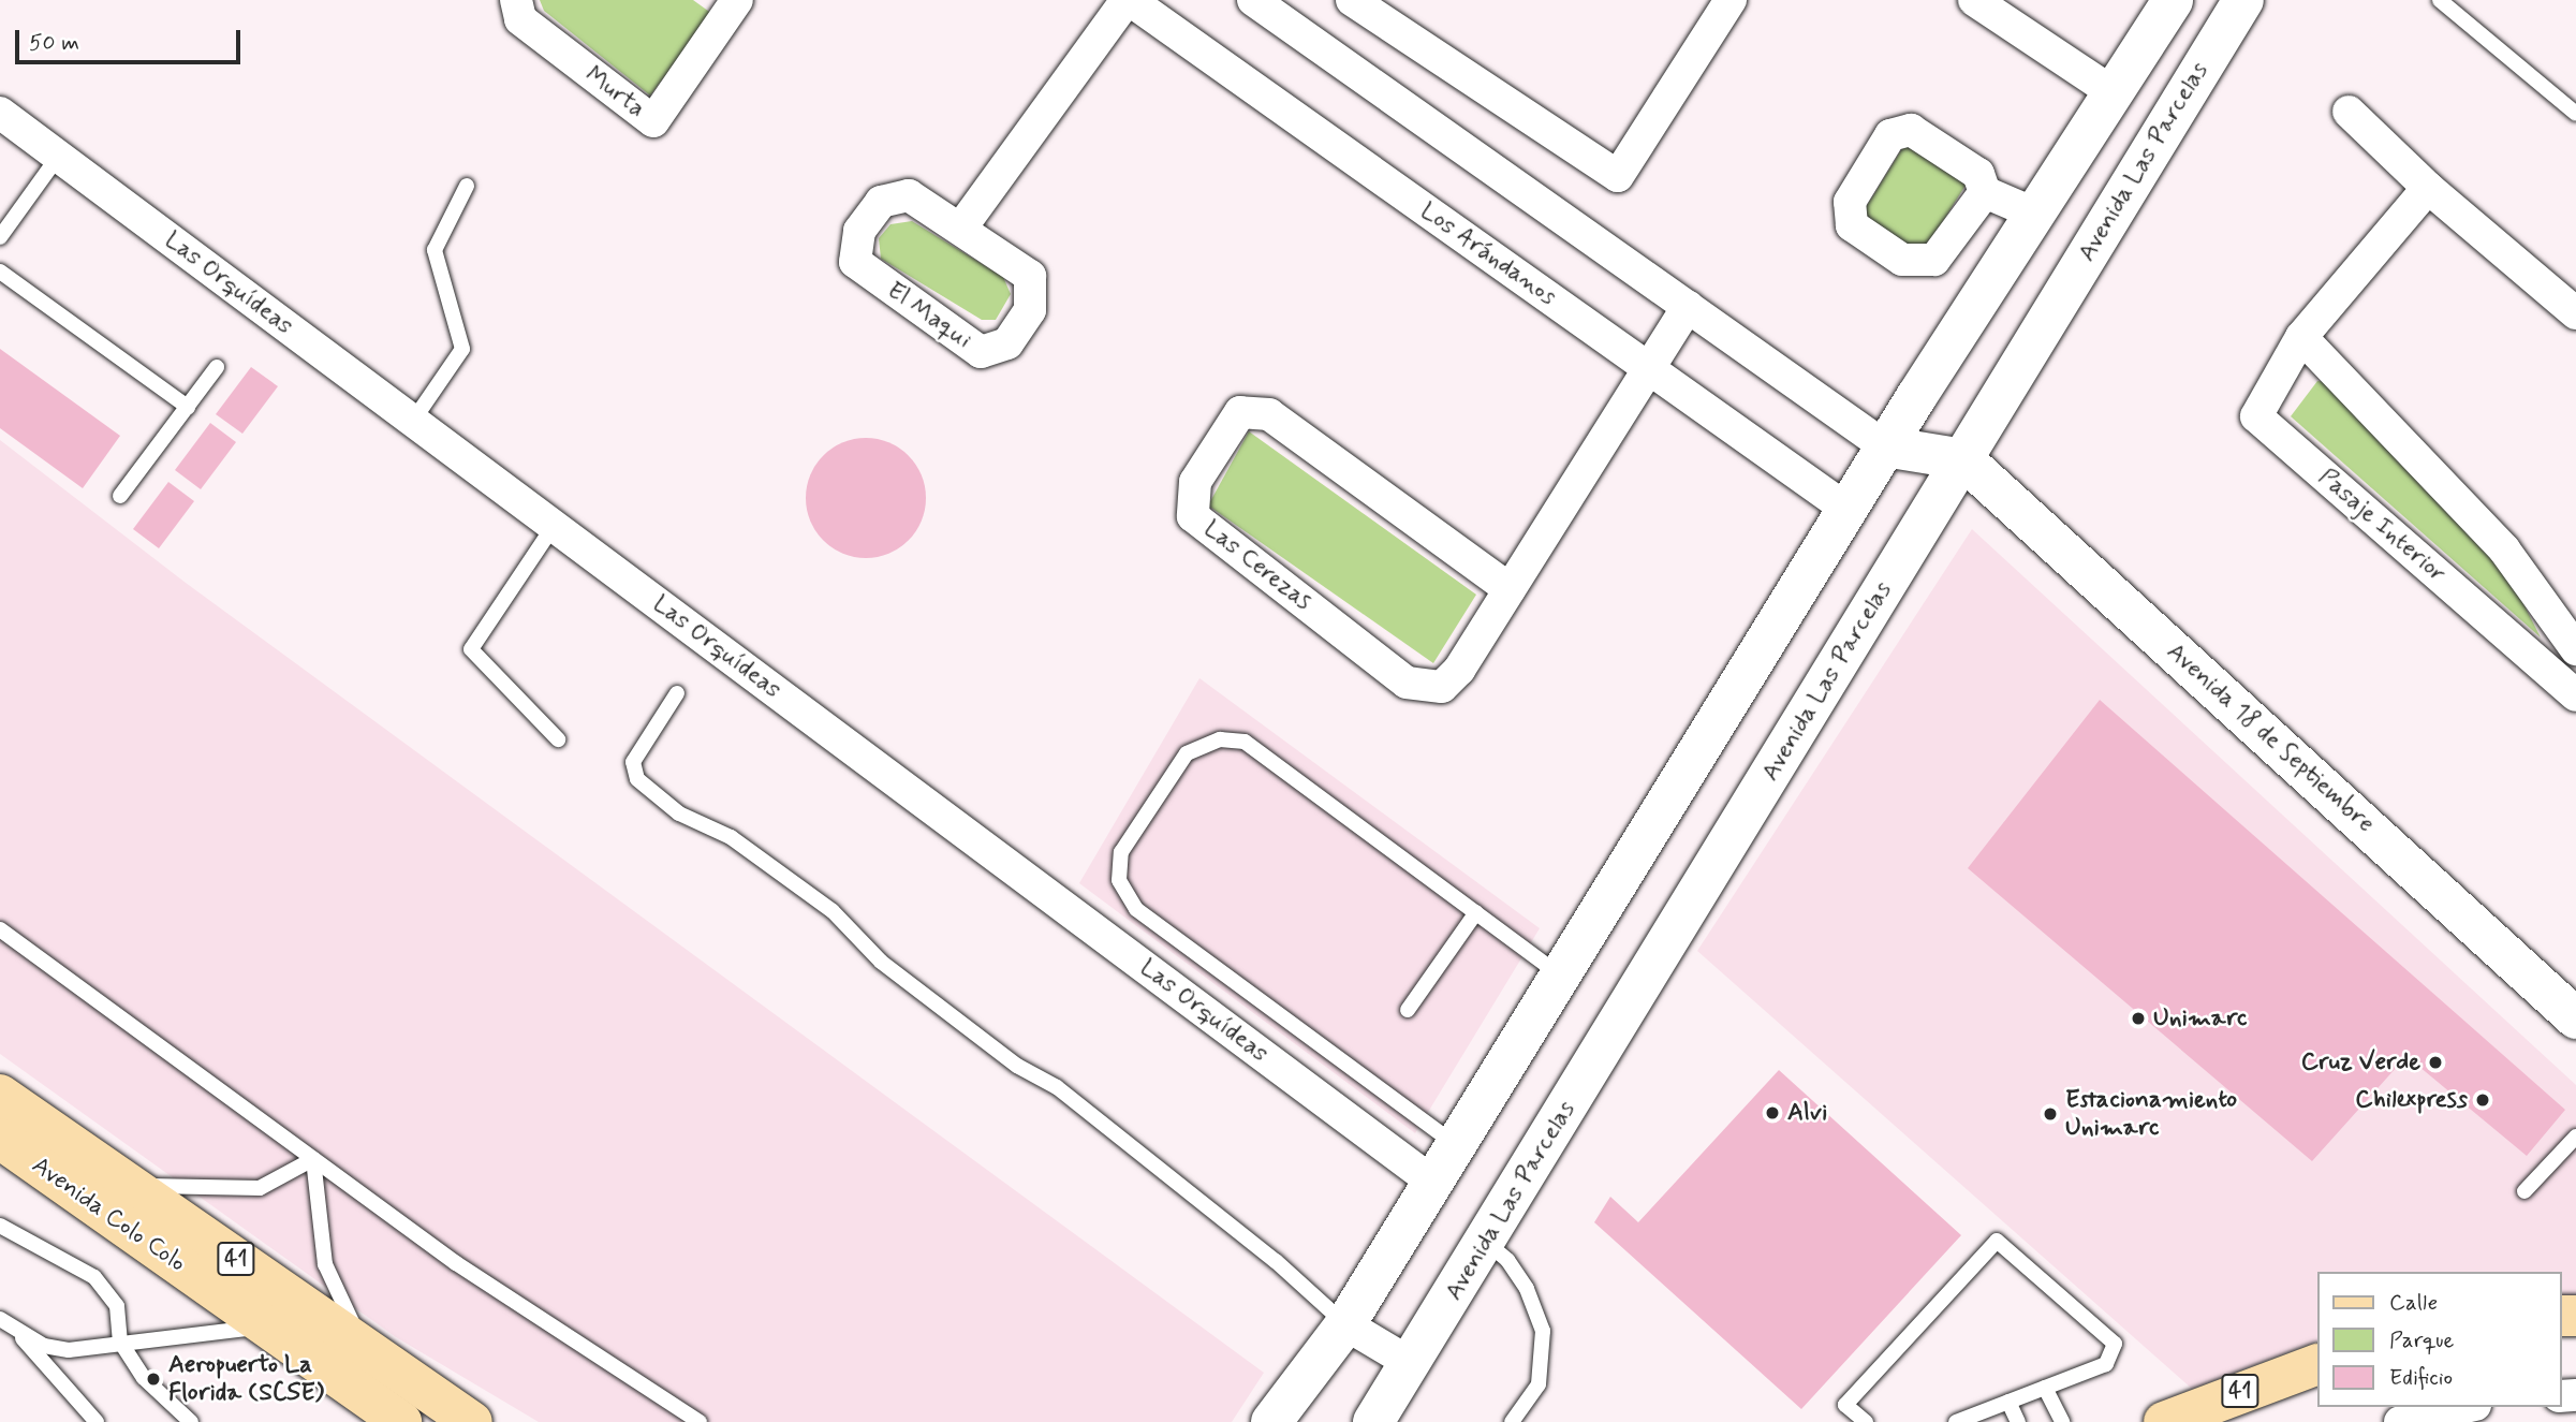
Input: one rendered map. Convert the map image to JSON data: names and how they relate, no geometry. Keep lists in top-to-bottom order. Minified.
{"streets":{"main road":["Avenida Las Parcelas","Avenida 18 de Septiembre","Avenida Colo Colo","41"],"street":["Murta","Los Arándanos","Las Orquídeas","El Maqui","Pasaje Interior","Las Cerezas"]},"crossings":[["Avenida Las Parcelas","Avenida 18 de Septiembre"],["Los Arándanos","Las Cerezas"]],"places":["Unimarc","Cruz Verde","Chilexpress","Alvi","Estacionamiento Unimarc","Aeropuerto La Florida (SCSE)"],"legend":["Calle","Parque","Edificio"],"scale_bar":"50 m"}
